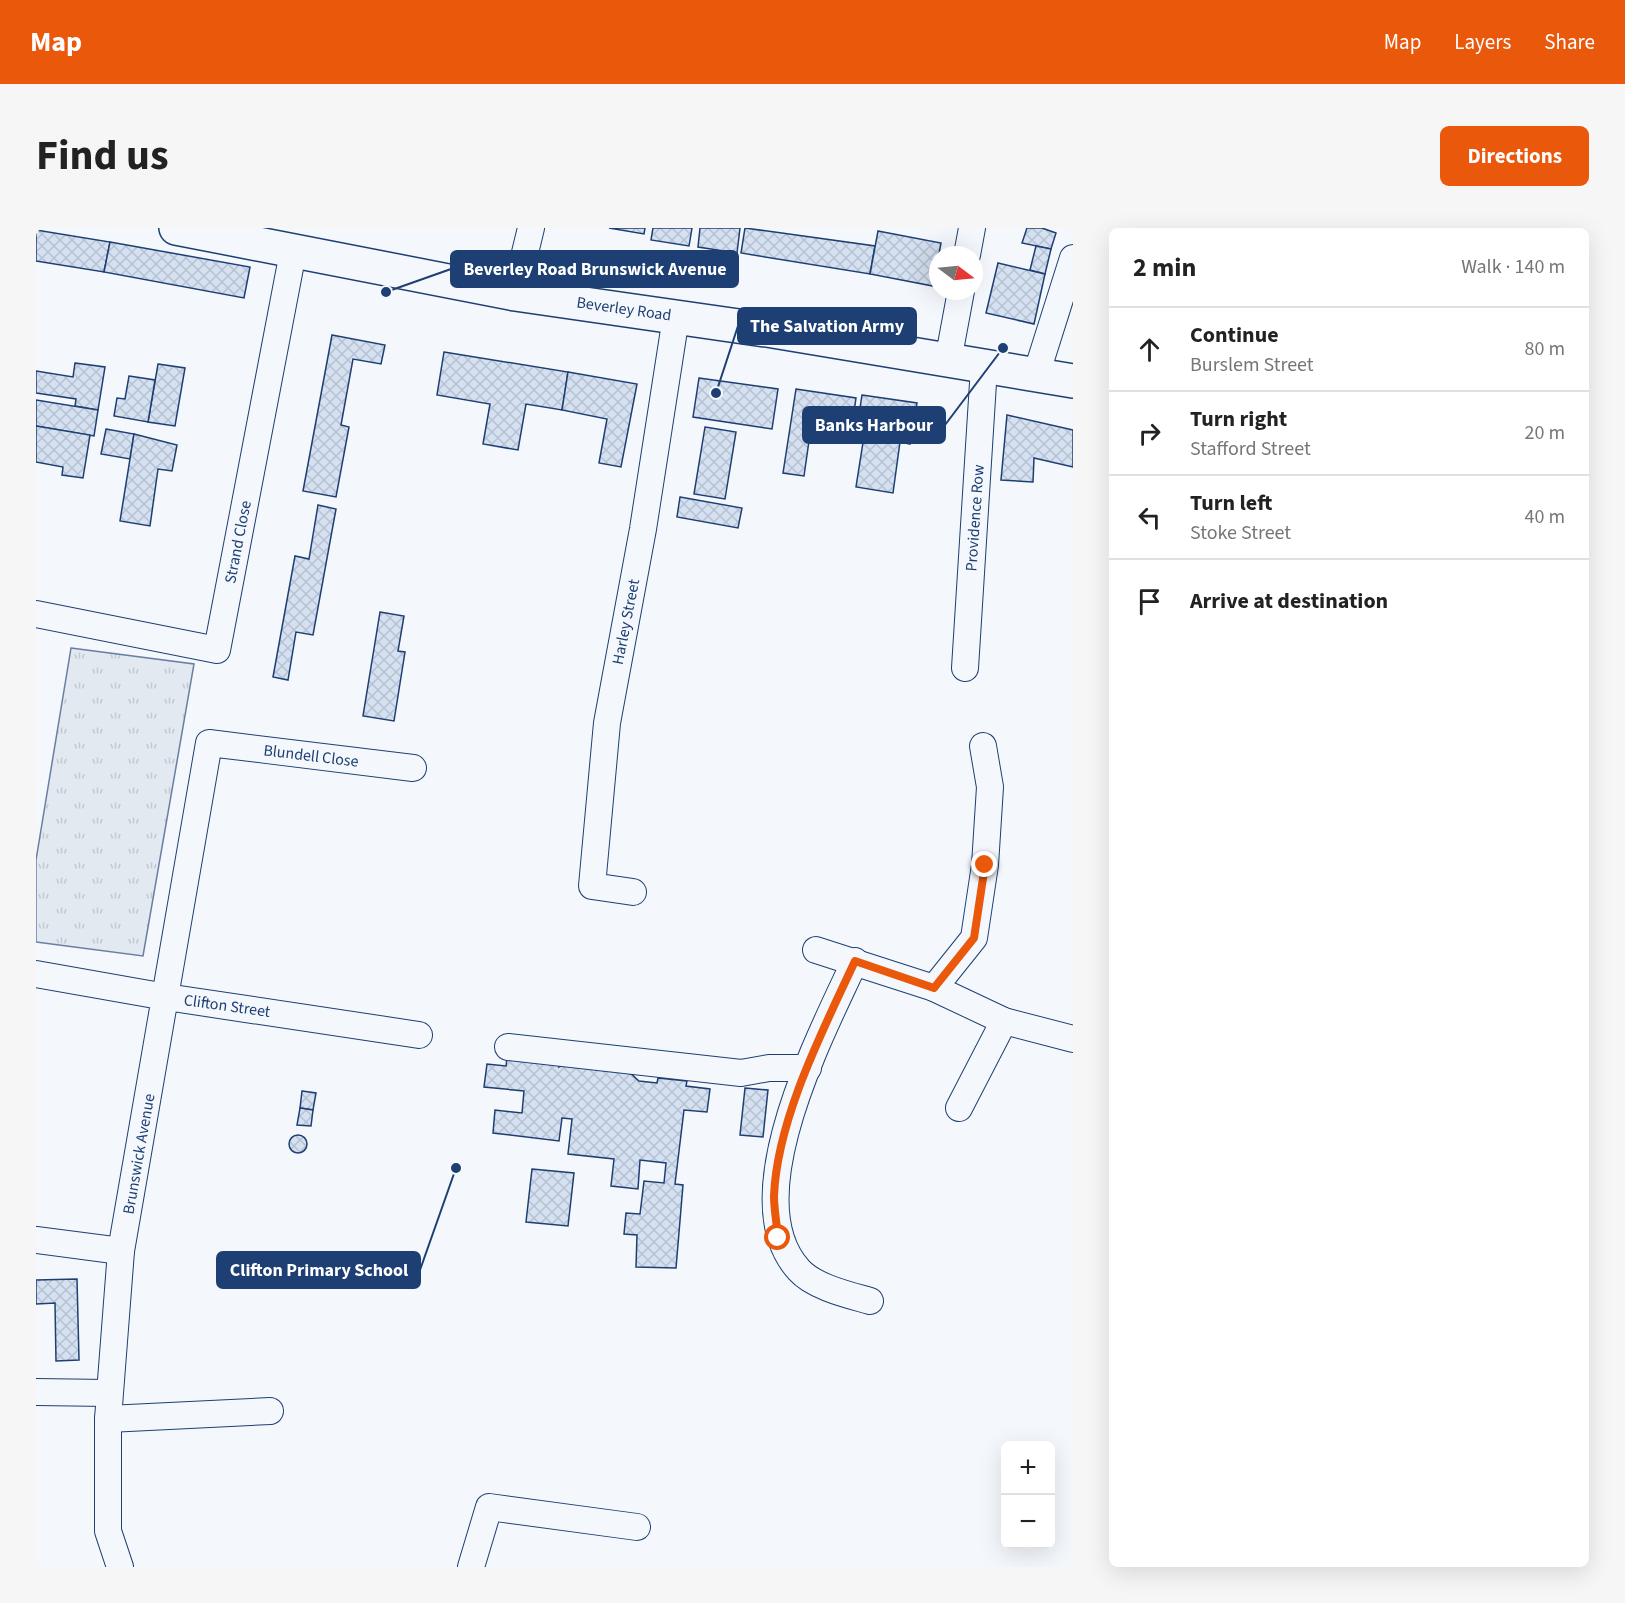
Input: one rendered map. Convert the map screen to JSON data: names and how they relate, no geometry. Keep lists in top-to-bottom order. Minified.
{"streets":{"main road":["Beverley Road"],"street":["Providence Row","Strand Close","Harley Street","Blundell Close","Clifton Street","Brunswick Avenue"]},"crossings":[["Beverley Road","Providence Row"],["Beverley Road","Strand Close"],["Beverley Road","Harley Street"],["Blundell Close","Brunswick Avenue"],["Clifton Street","Brunswick Avenue"]],"places":["Beverley Road Brunswick Avenue","Banks Harbour","The Salvation Army","Clifton Primary School"],"north":"right","page":{"header":"Map","nav":["Map","Layers","Share"],"title":"Find us","buttons":"Directions","heading":["2 min","Walk · 140 m"],"list":[["Continue","Burslem Street","80 m"],["Turn right","Stafford Street","20 m"],["Turn left","Stoke Street","40 m"],"Arrive at destination"],"map_buttons":["+","−"]}}
